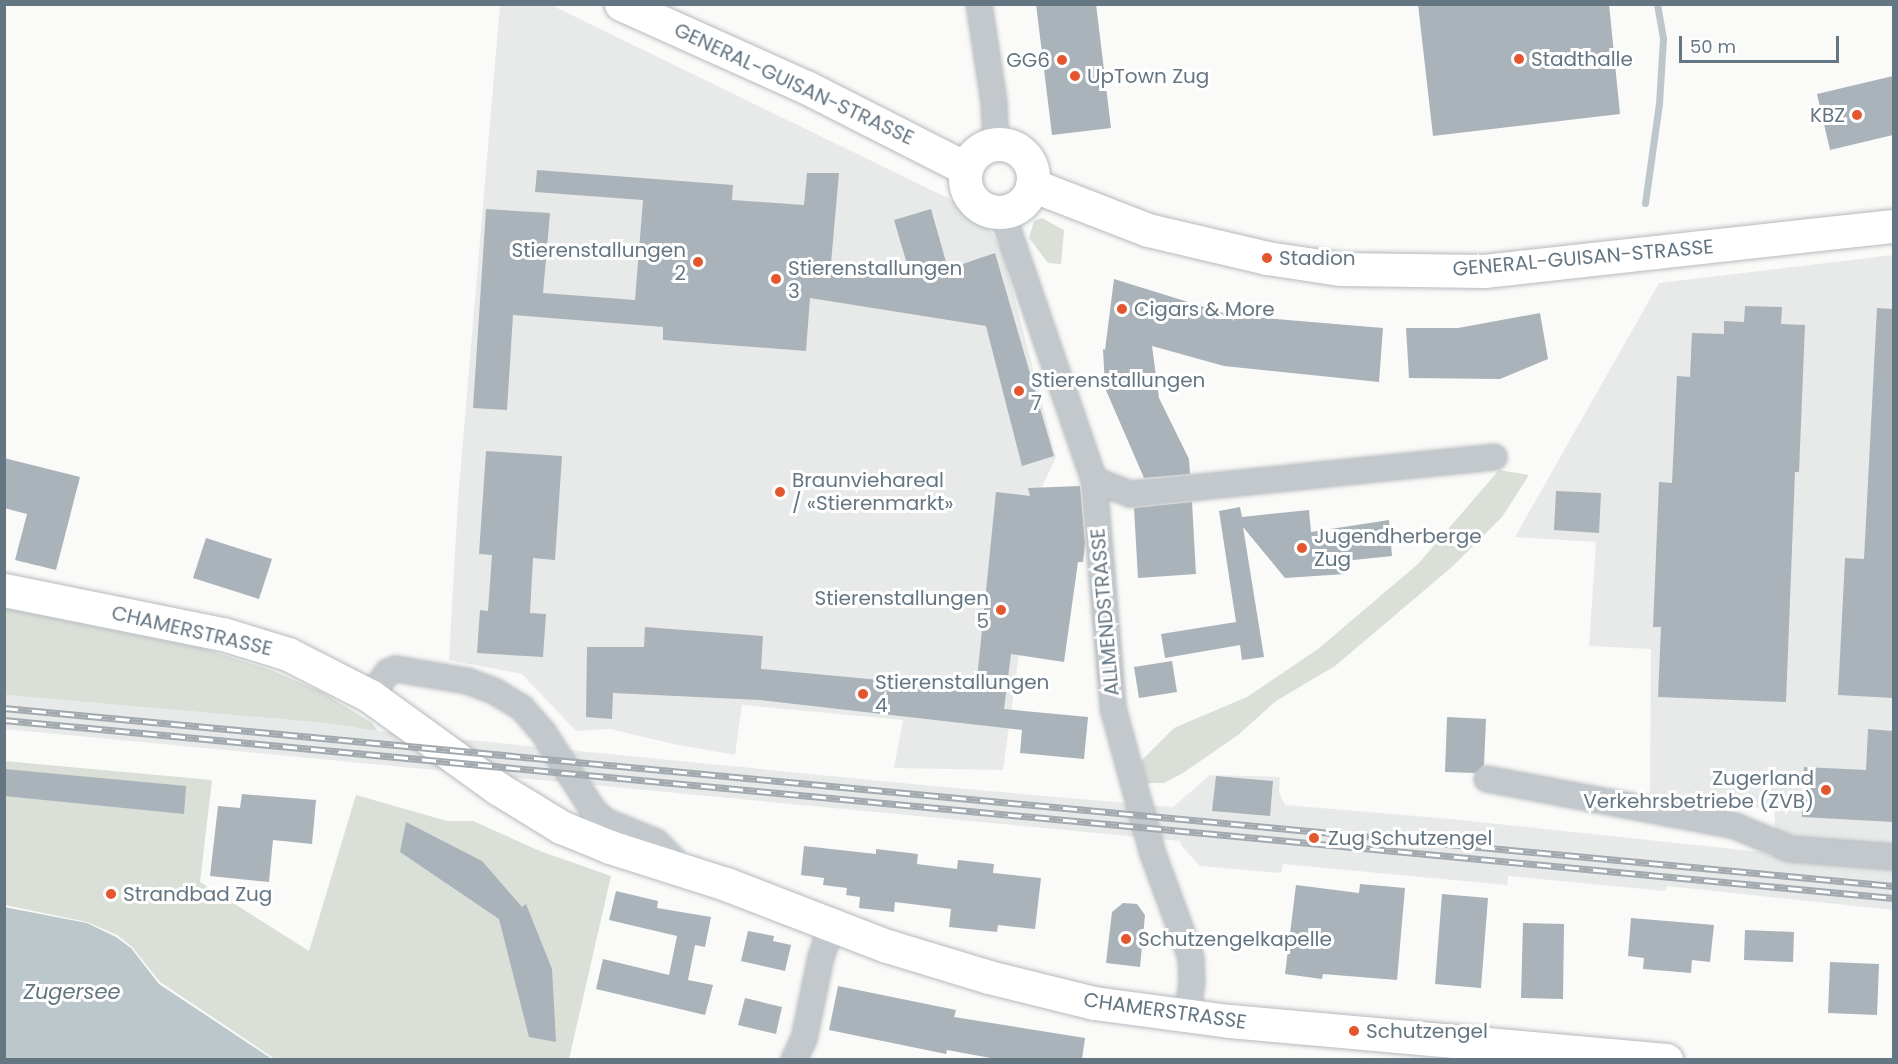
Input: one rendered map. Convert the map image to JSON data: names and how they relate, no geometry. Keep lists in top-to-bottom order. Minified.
{"streets":{"main road":["GENERAL-GUISAN-STRASSE","CHAMERSTRASSE"],"street":["ALLMENDSTRASSE"]},"crossings":[["GENERAL-GUISAN-STRASSE","ALLMENDSTRASSE"],["ALLMENDSTRASSE","CHAMERSTRASSE"]],"water":["Zugersee"],"places":["Stadthalle","GG6","UpTown Zug","KBZ","Stadion","Stierenstallungen 2","Stierenstallungen 3","Cigars & More","Stierenstallungen 7","Braunviehareal / «Stierenmarkt»","Jugendherberge Zug","Stierenstallungen 5","Stierenstallungen 4","Zugerland Verkehrsbetriebe (ZVB)","Zug Schutzengel","Strandbad Zug","Schutzengelkapelle","Schutzengel"],"scale_bar":"50 m"}
